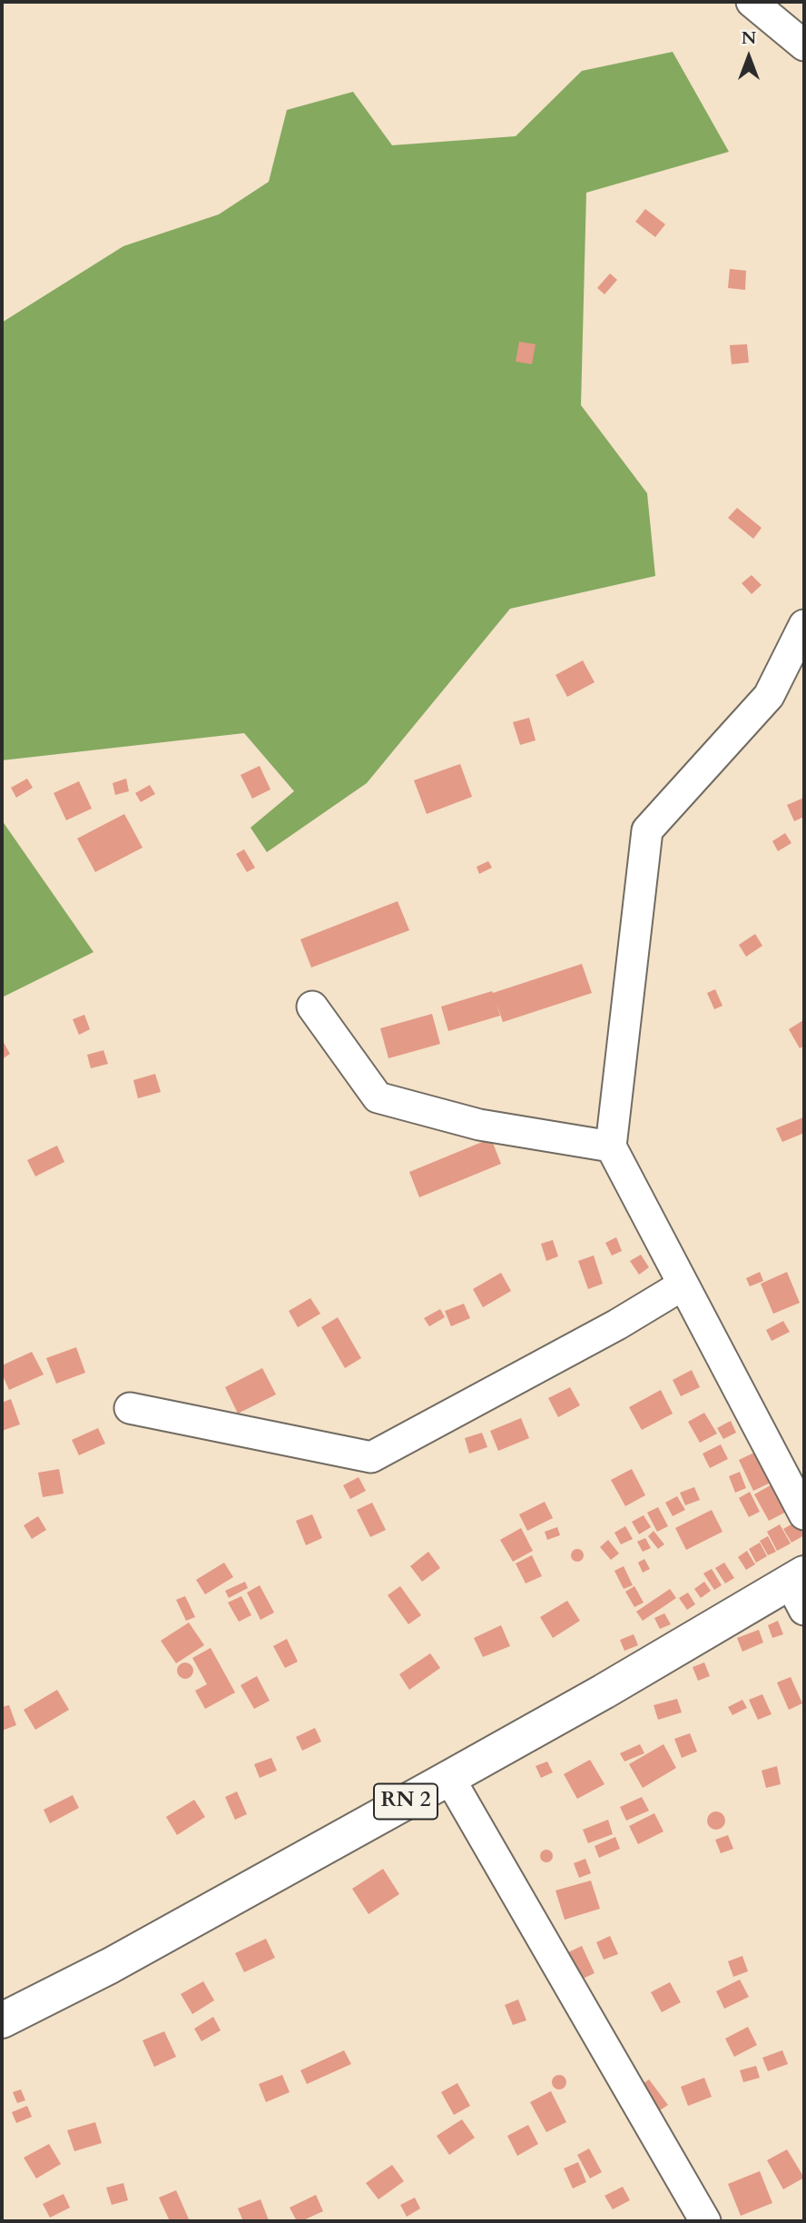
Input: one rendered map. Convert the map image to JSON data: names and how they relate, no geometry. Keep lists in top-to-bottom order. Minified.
{"streets":{"main road":["RN 2"]},"north":"top"}
